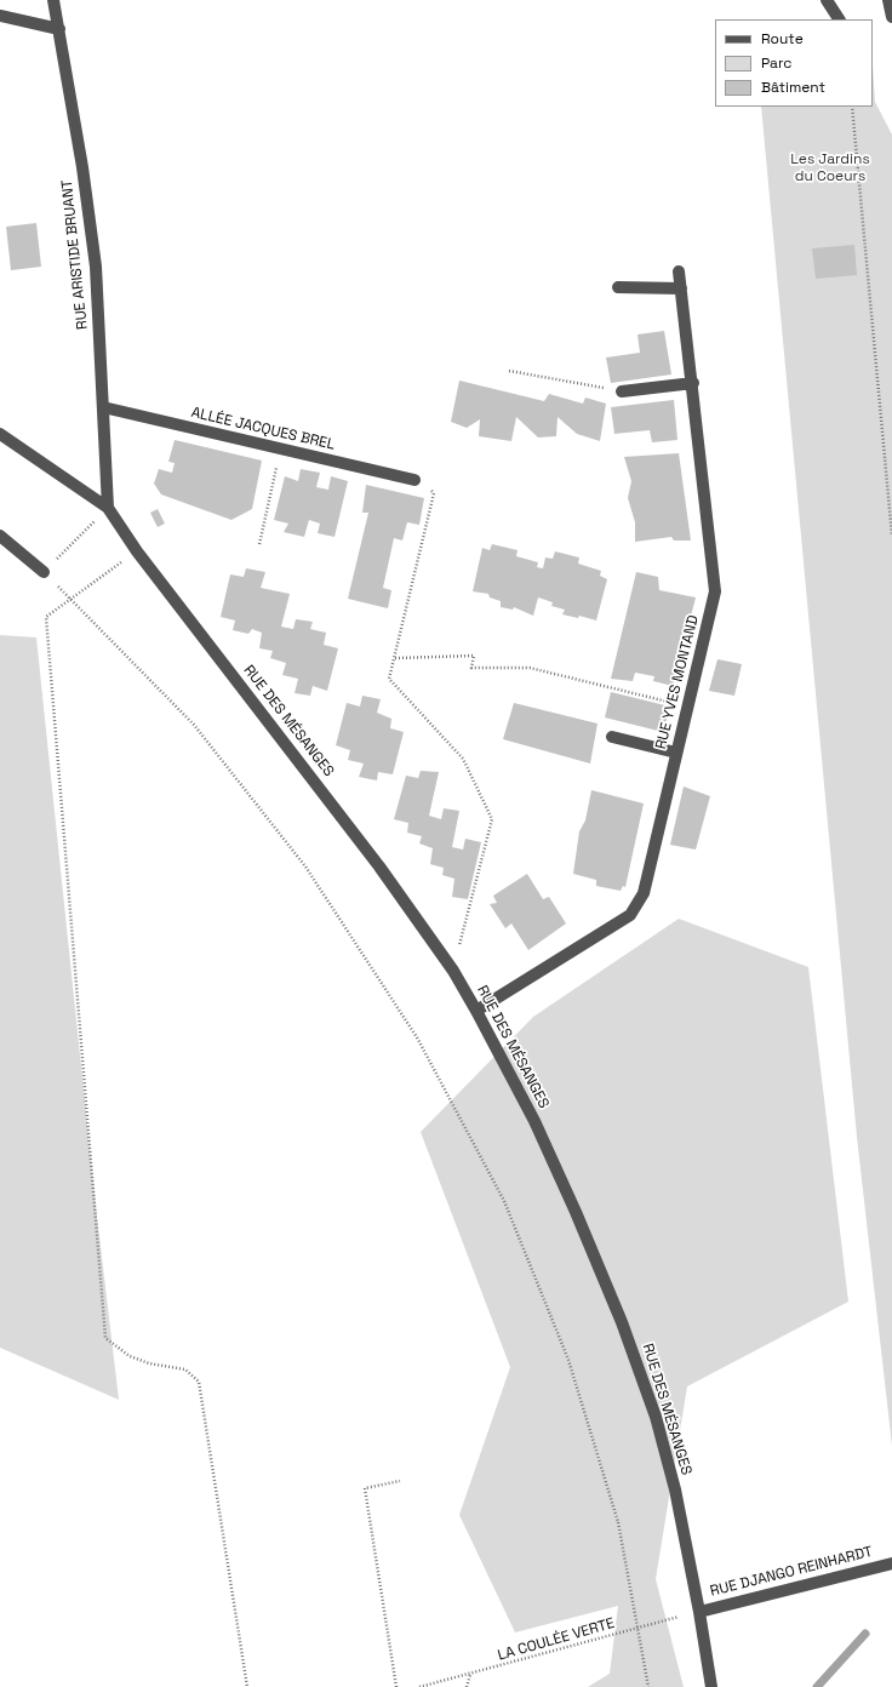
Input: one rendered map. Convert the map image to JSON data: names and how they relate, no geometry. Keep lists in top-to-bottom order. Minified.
{"streets":{"street":["RUE ARISTIDE BRUANT","ALLÉE JACQUES BREL","RUE YVES MONTAND","RUE DES MÉSANGES","RUE DJANGO REINHARDT"],"path":["LA COULÉE VERTE"]},"crossings":[["RUE ARISTIDE BRUANT","ALLÉE JACQUES BREL"],["RUE ARISTIDE BRUANT","RUE DES MÉSANGES"],["RUE YVES MONTAND","RUE DES MÉSANGES"],["RUE DES MÉSANGES","RUE DJANGO REINHARDT"],["RUE DES MÉSANGES","LA COULÉE VERTE"],["RUE DJANGO REINHARDT","LA COULÉE VERTE"]],"parks":["Les Jardins du Coeurs"],"legend":["Route","Parc","Bâtiment"]}
